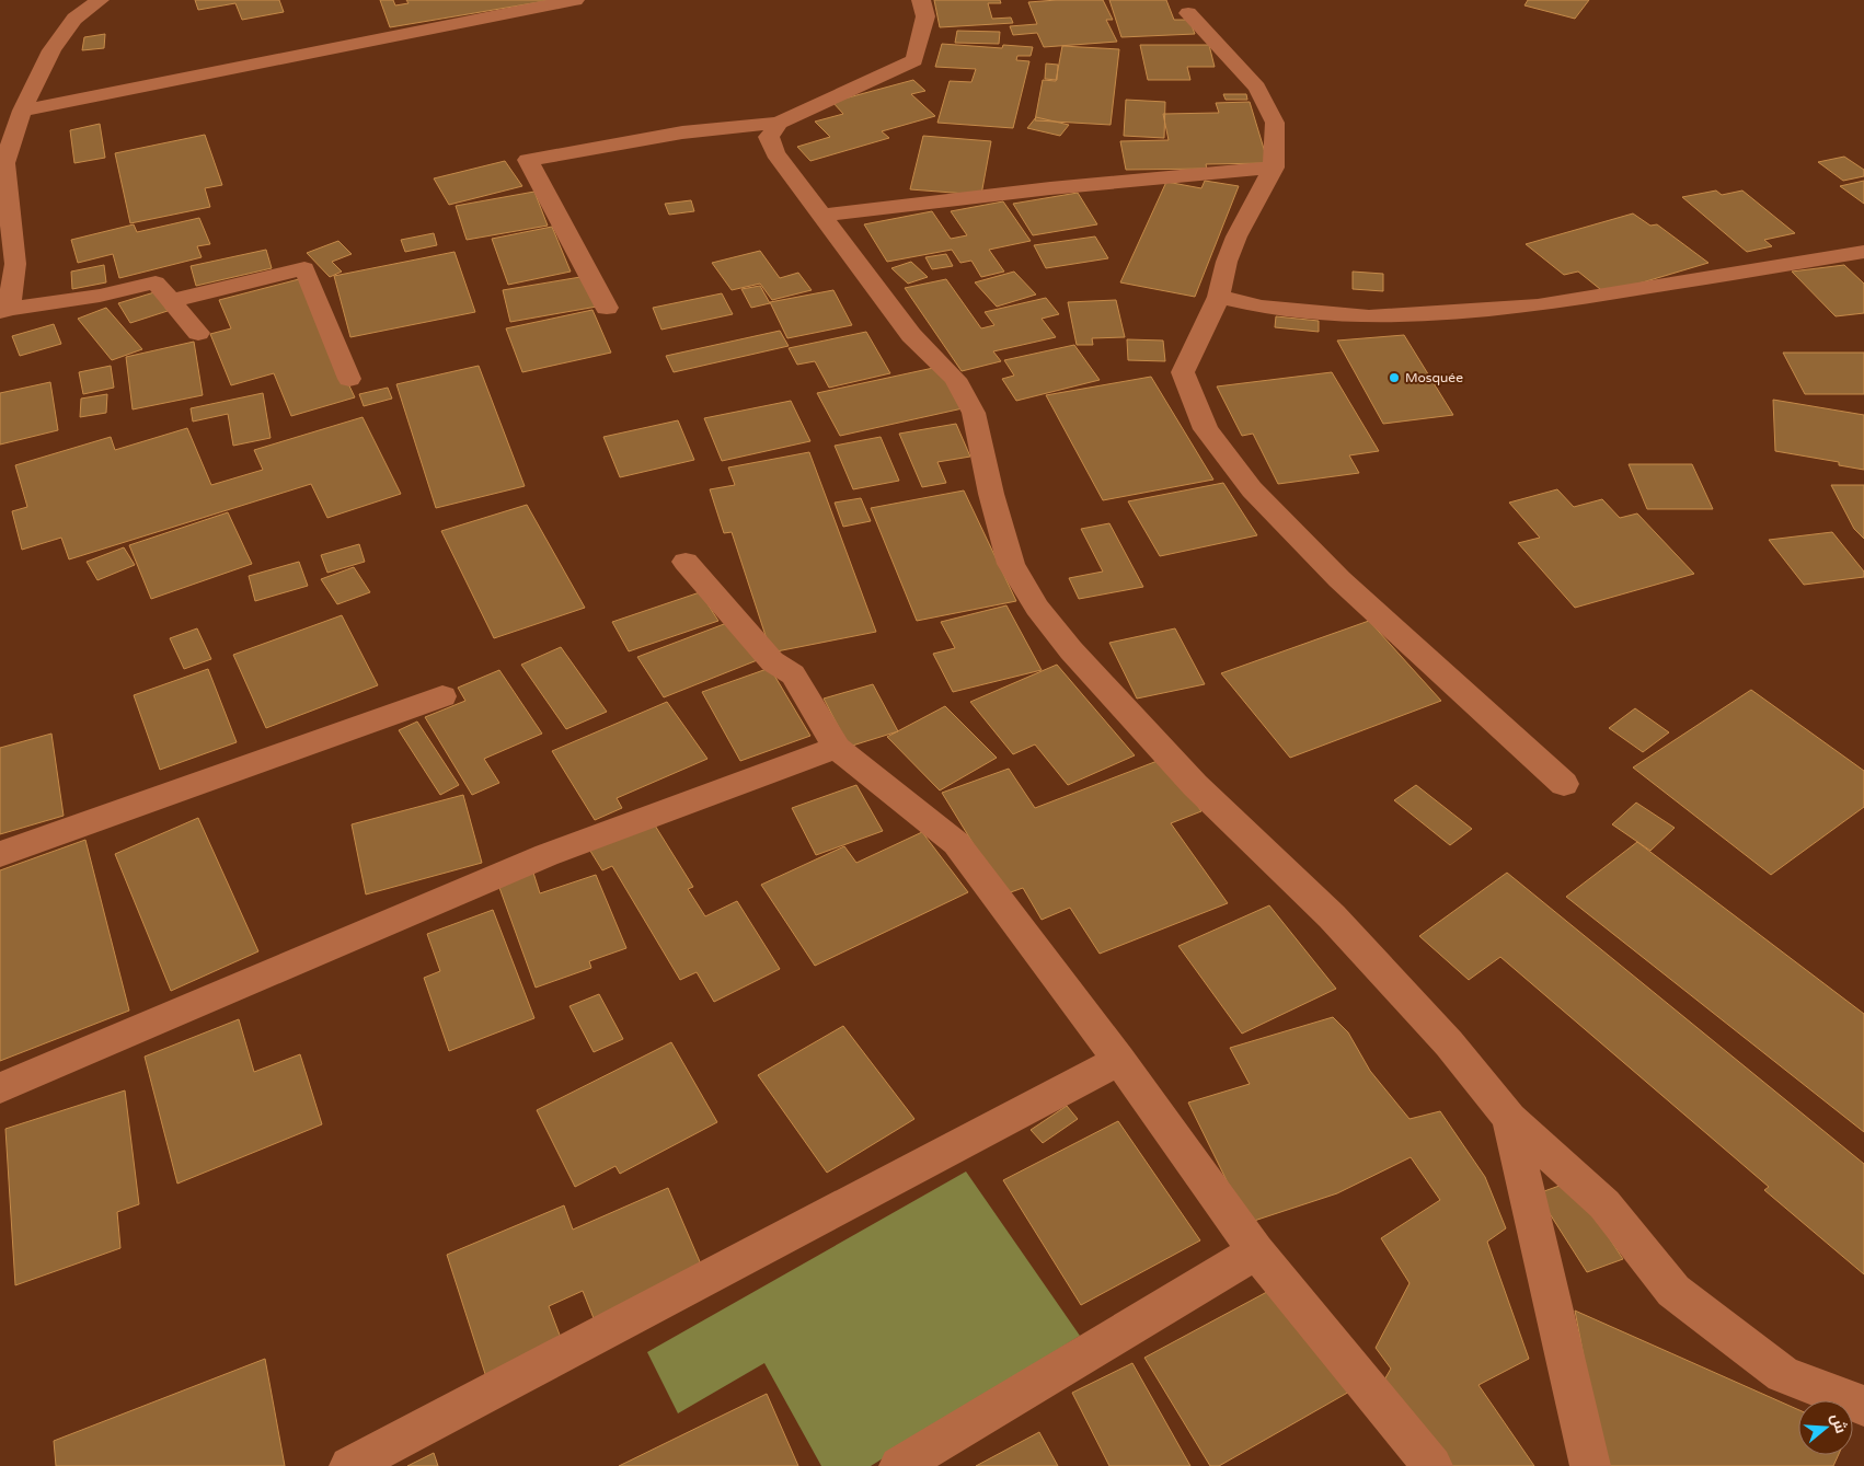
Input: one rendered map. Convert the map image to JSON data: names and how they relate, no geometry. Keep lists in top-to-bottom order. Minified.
{"places":["Mosquée"],"north":"right"}
